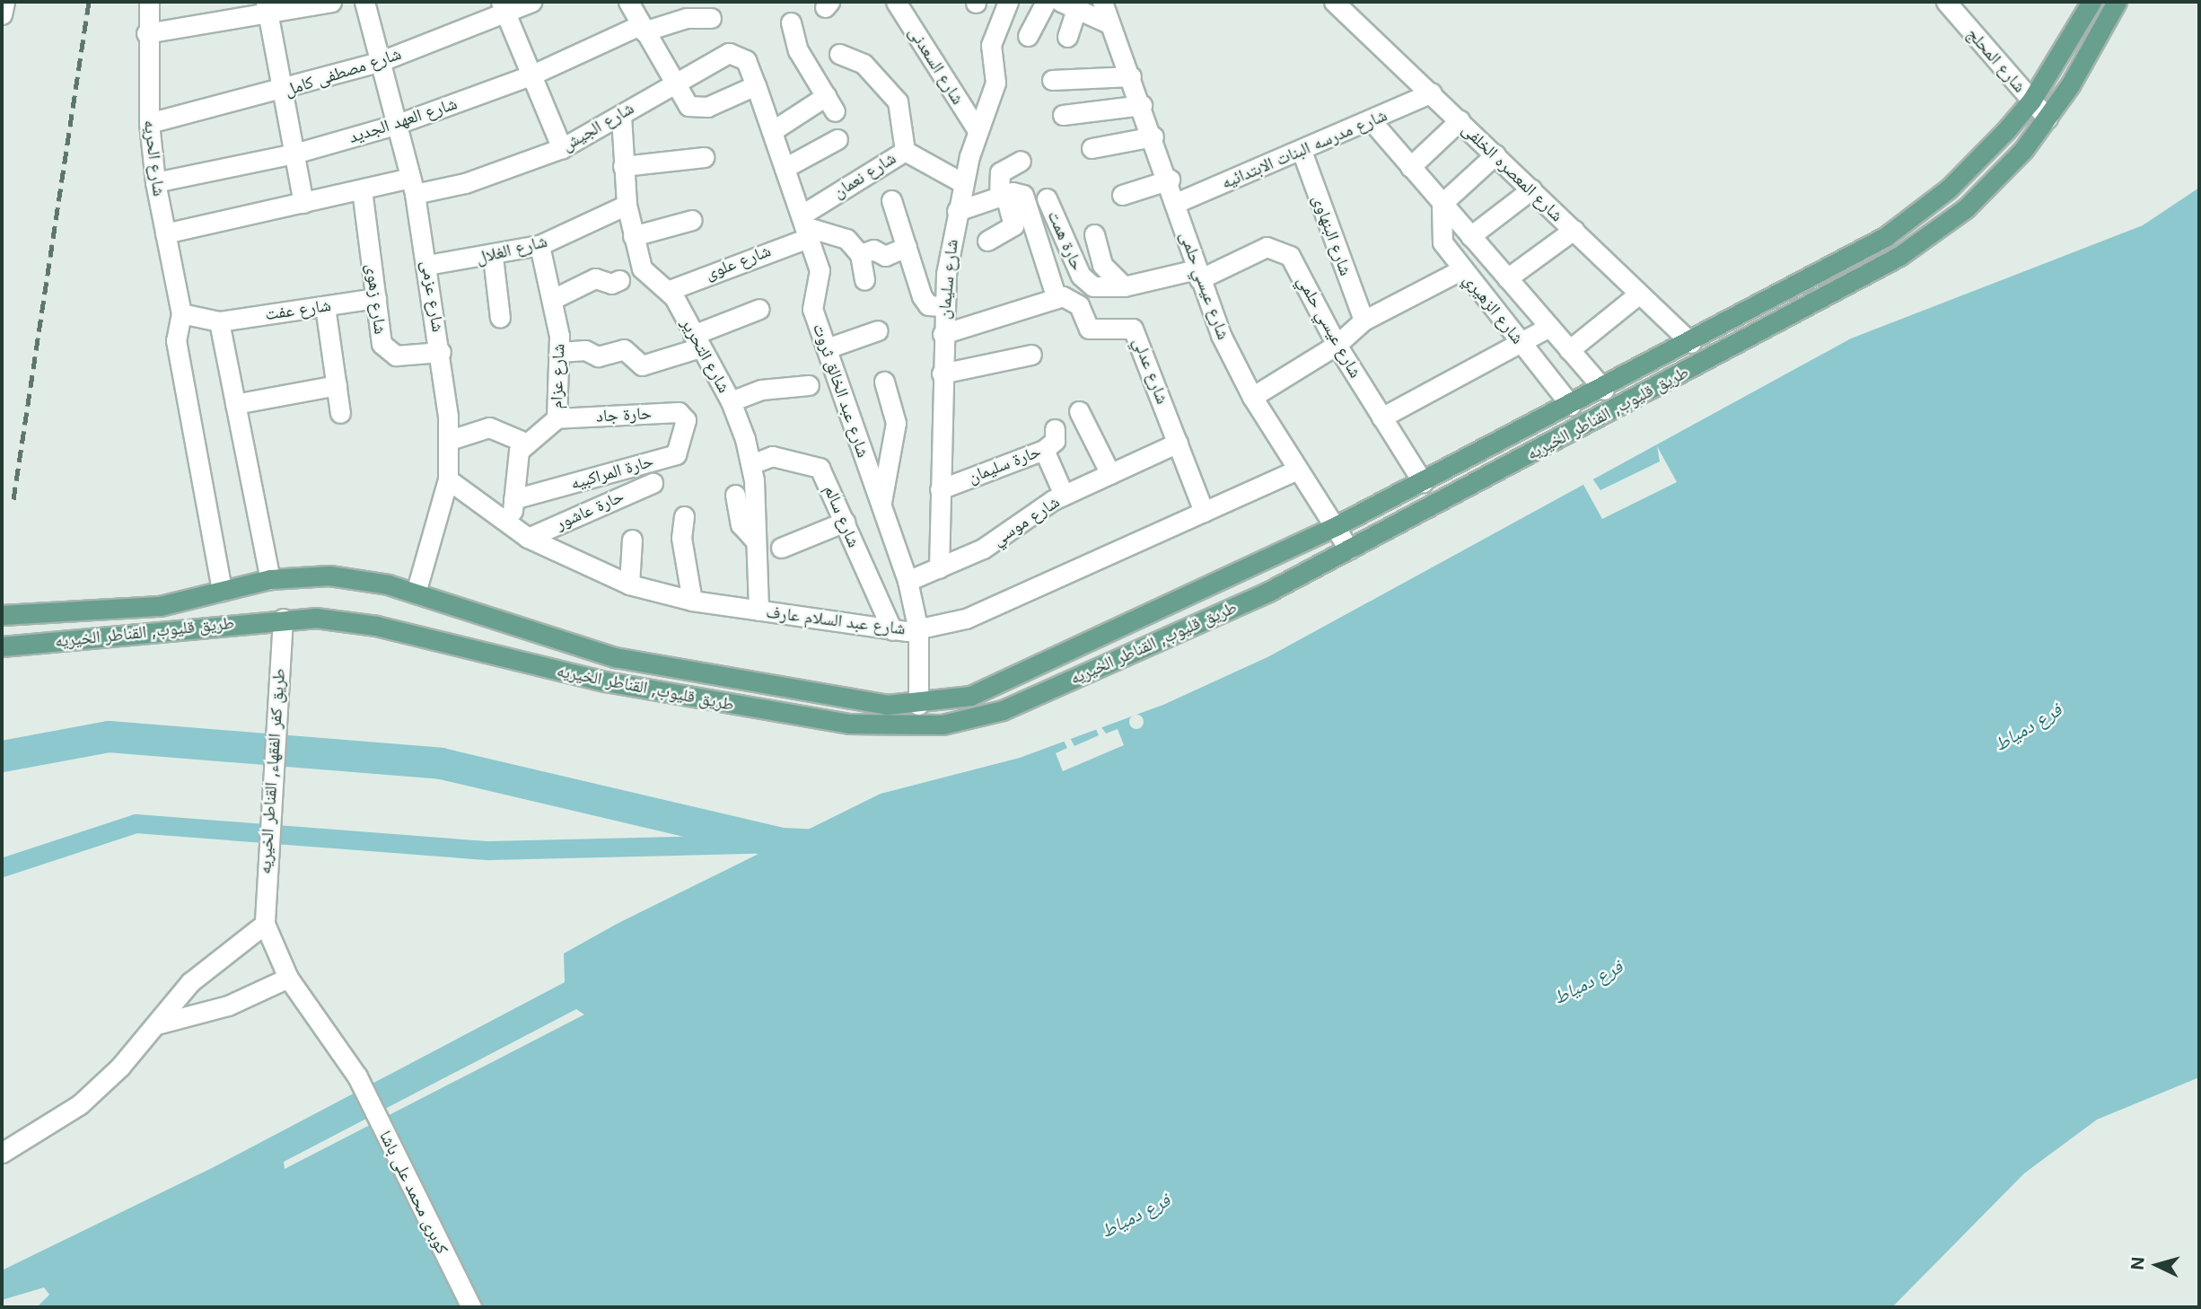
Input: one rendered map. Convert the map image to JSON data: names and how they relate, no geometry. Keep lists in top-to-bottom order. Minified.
{"streets":{"main road":["طريق قليوب, القناطر الخيريه"],"street":["شارع المحلج","شارع السعدنى","شارع مصطفى كامل","شارع العهد الجديد","شارع الجيش","شارع مدرسه البنات الابتدائيه","شارع الحريه","شارع المعصره الخلفى","شارع نعمان","شارع البنهاوى","حارة همت","شارع الغلال","شارع علوى","شارع سليمان","شارع عيسي حلمى","شارع عزمى","شارع زهوى","شارع الزهيري","شارع عفت","شارع عيسي حلمي","شارع التحرير","شارع عدلي","شارع عزام","شارع عبد الخالق ثروت","حارة جاد","حارة سليمان","حارة المراكبيه","حارة عاشور","شارع سالم","شارع موسي","شارع عبد السلام عارف","طريق كفر الفقهاء, القناطر الخيريه","كوبرى محمد على باشا"]},"crossings":[["شارع المحلج","طريق قليوب, القناطر الخيريه"],["شارع السعدنى","شارع سليمان"],["شارع مصطفى كامل","شارع الحريه"],["شارع مصطفى كامل","شارع عزمى"],["شارع العهد الجديد","شارع الحريه"],["شارع العهد الجديد","شارع عزمى"],["شارع الجيش","شارع الحريه"],["شارع الجيش","شارع عزمى"],["شارع الجيش","شارع زهوى"],["شارع الجيش","شارع التحرير"],["شارع الجيش","شارع عبد الخالق ثروت"],["شارع مدرسه البنات الابتدائيه","شارع المعصره الخلفى"],["شارع مدرسه البنات الابتدائيه","شارع البنهاوى"],["شارع مدرسه البنات الابتدائيه","شارع عيسي حلمى"],["شارع مدرسه البنات الابتدائيه","شارع الزهيري"],["شارع الحريه","طريق قليوب, القناطر الخيريه"],["شارع المعصره الخلفى","طريق قليوب, القناطر الخيريه"],["شارع نعمان","شارع علوى"],["شارع نعمان","شارع سليمان"],["شارع نعمان","شارع عبد الخالق ثروت"],["حارة همت","شارع عيسي حلمى"],["حارة همت","شارع عيسي حلمي"],["شارع الغلال","شارع عزمى"],["شارع الغلال","شارع التحرير"],["شارع الغلال","شارع عزام"],["شارع علوى","شارع التحرير"],["شارع علوى","شارع عبد الخالق ثروت"],["شارع سليمان","حارة سليمان"],["شارع سليمان","شارع موسي"],["شارع عيسي حلمى","شارع عيسي حلمي"],["شارع عيسي حلمى","طريق قليوب, القناطر الخيريه"],["شارع عيسي حلمى","شارع عبد السلام عارف"],["شارع عزمى","شارع زهوى"],["شارع عزمى","طريق قليوب, القناطر الخيريه"],["شارع عزمى","شارع عبد السلام عارف"],["شارع زهوى","شارع عفت"],["شارع الزهيري","طريق قليوب, القناطر الخيريه"],["شارع عيسي حلمي","طريق قليوب, القناطر الخيريه"],["شارع التحرير","شارع سالم"],["شارع التحرير","شارع عبد السلام عارف"],["شارع عدلي","شارع موسي"],["شارع عدلي","شارع عبد السلام عارف"],["شارع عزام","حارة جاد"],["شارع عبد الخالق ثروت","طريق قليوب, القناطر الخيريه"],["شارع عبد الخالق ثروت","شارع موسي"],["شارع عبد الخالق ثروت","شارع عبد السلام عارف"],["طريق قليوب, القناطر الخيريه","طريق كفر الفقهاء, القناطر الخيريه"],["حارة جاد","حارة المراكبيه"],["حارة عاشور","شارع عبد السلام عارف"],["شارع سالم","شارع عبد السلام عارف"],["طريق كفر الفقهاء, القناطر الخيريه","كوبرى محمد على باشا"]],"water":["فرع دمياط"],"north":"left"}
